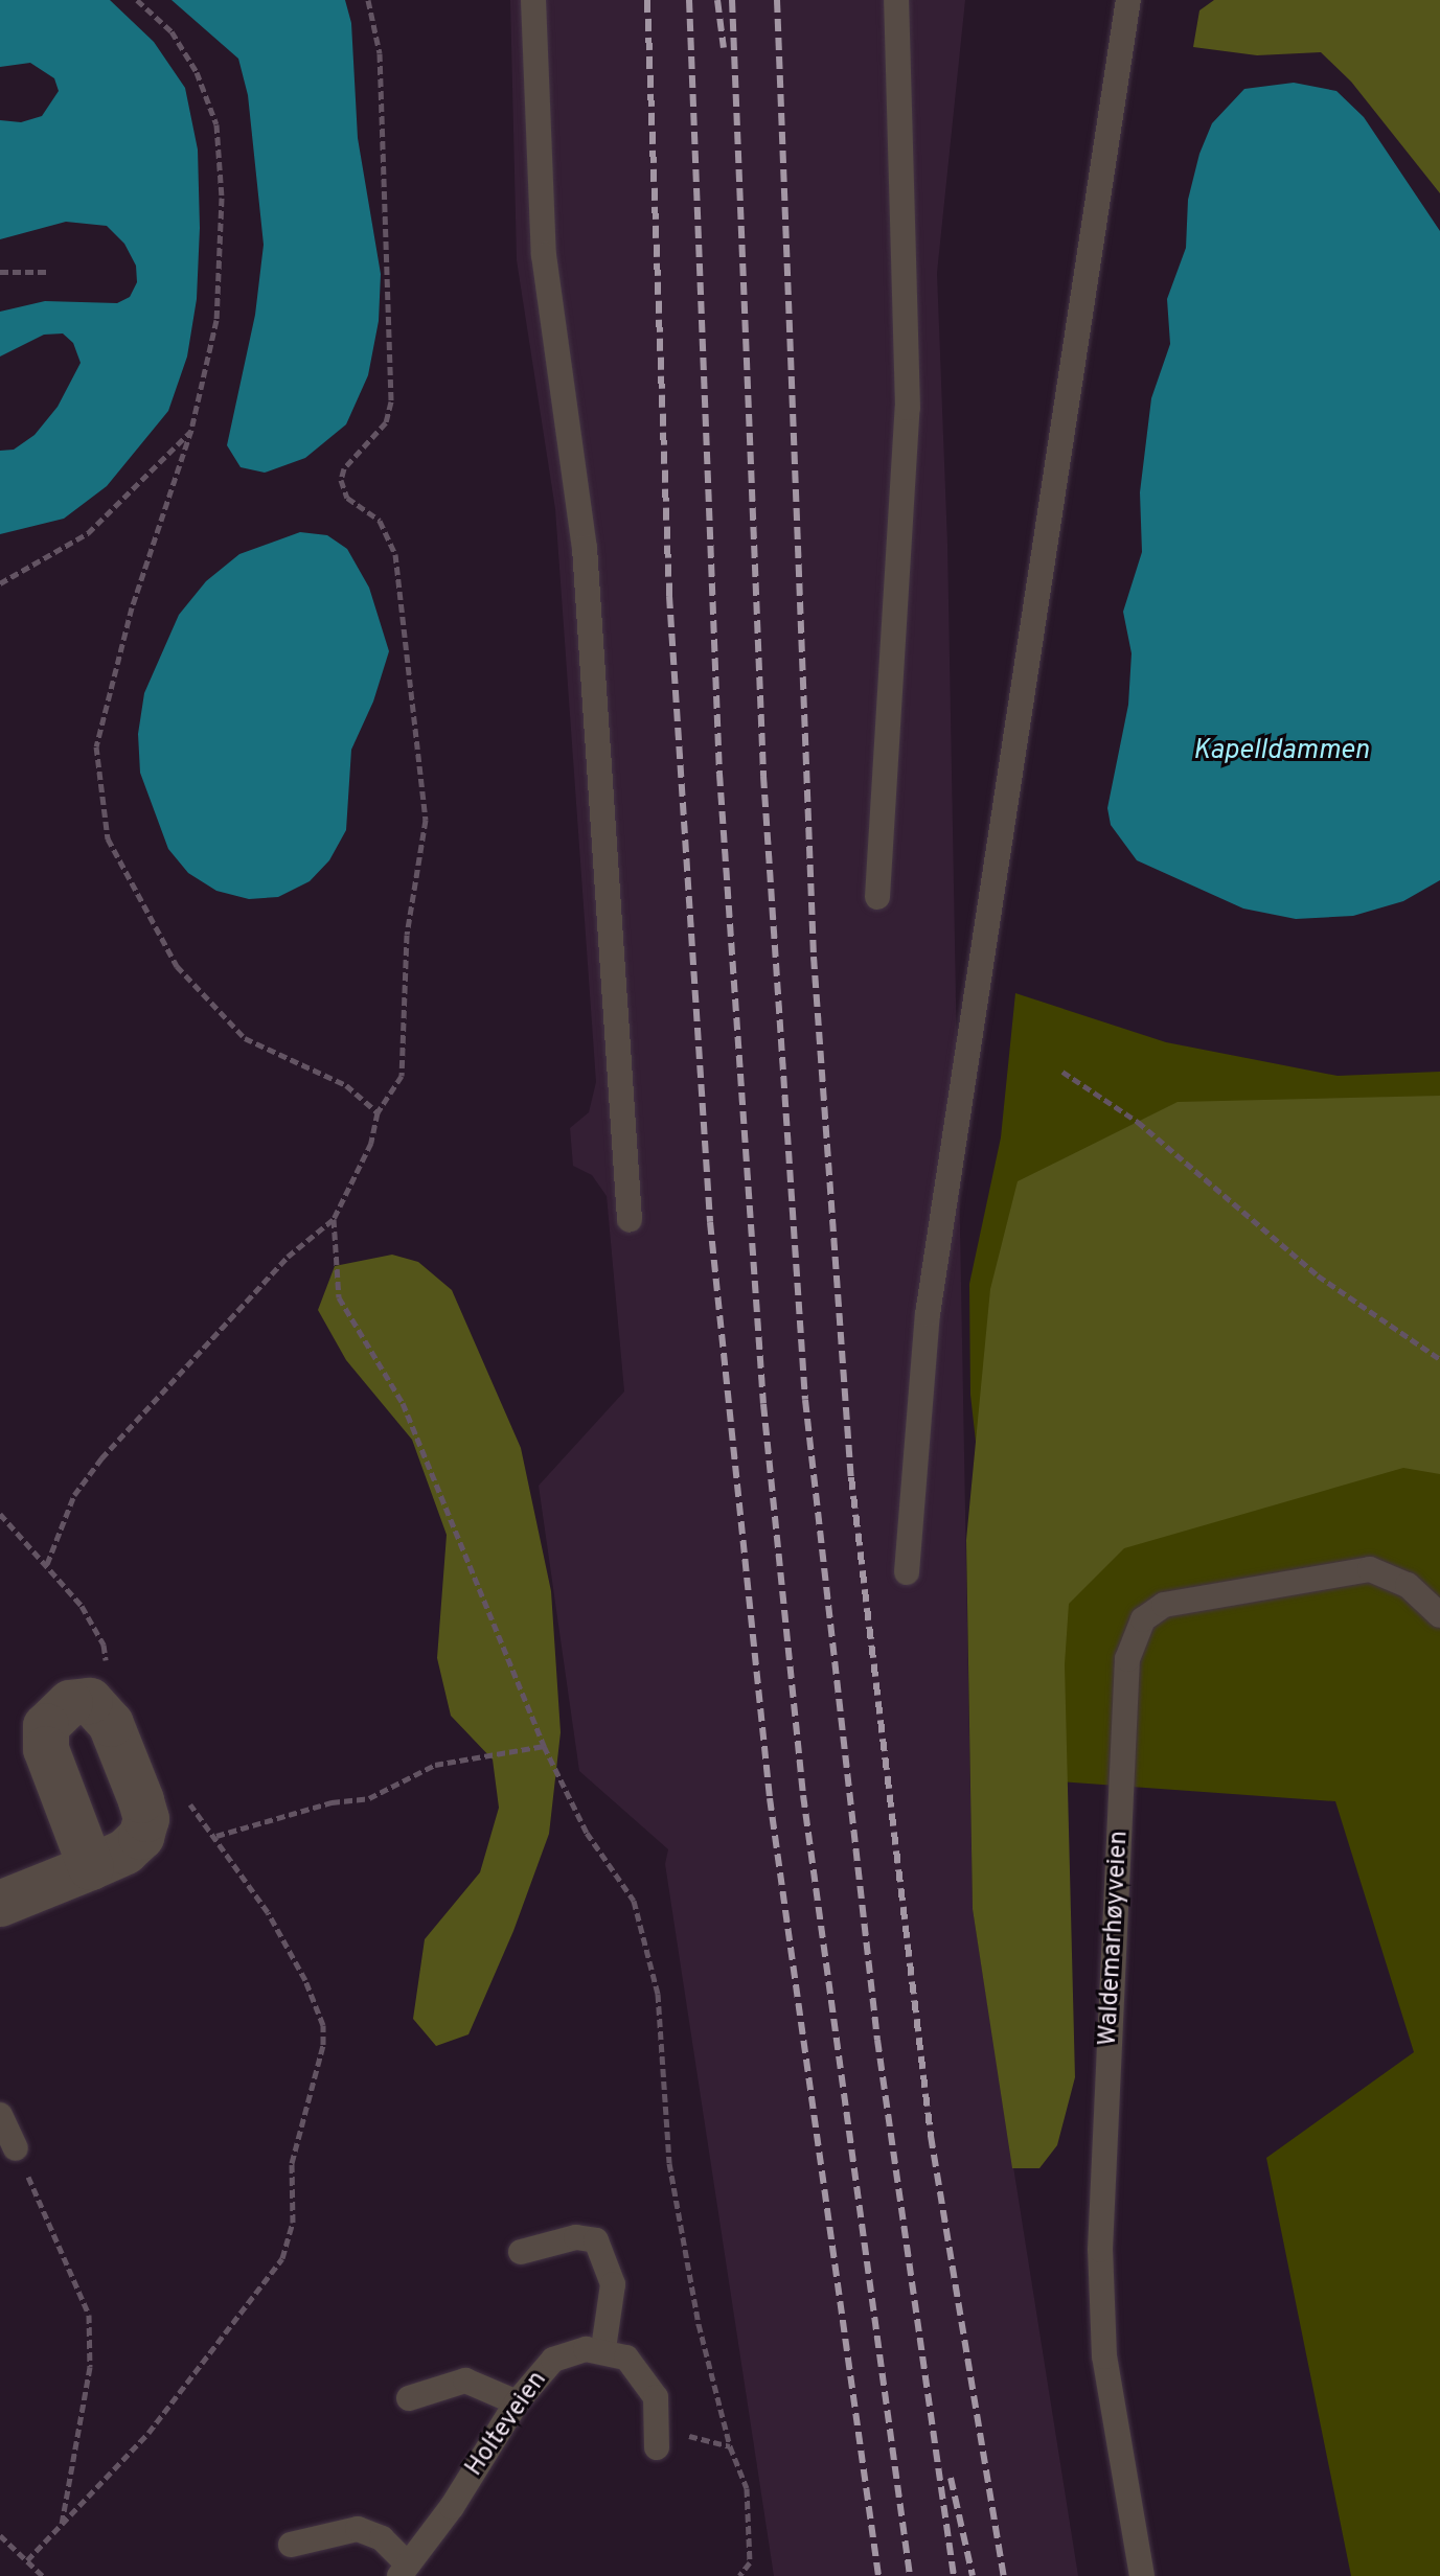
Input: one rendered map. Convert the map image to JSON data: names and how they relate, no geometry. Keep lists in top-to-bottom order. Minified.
{"streets":{"lane":["Waldemarhøyveien","Holteveien"]},"water":["Kapelldammen"]}
